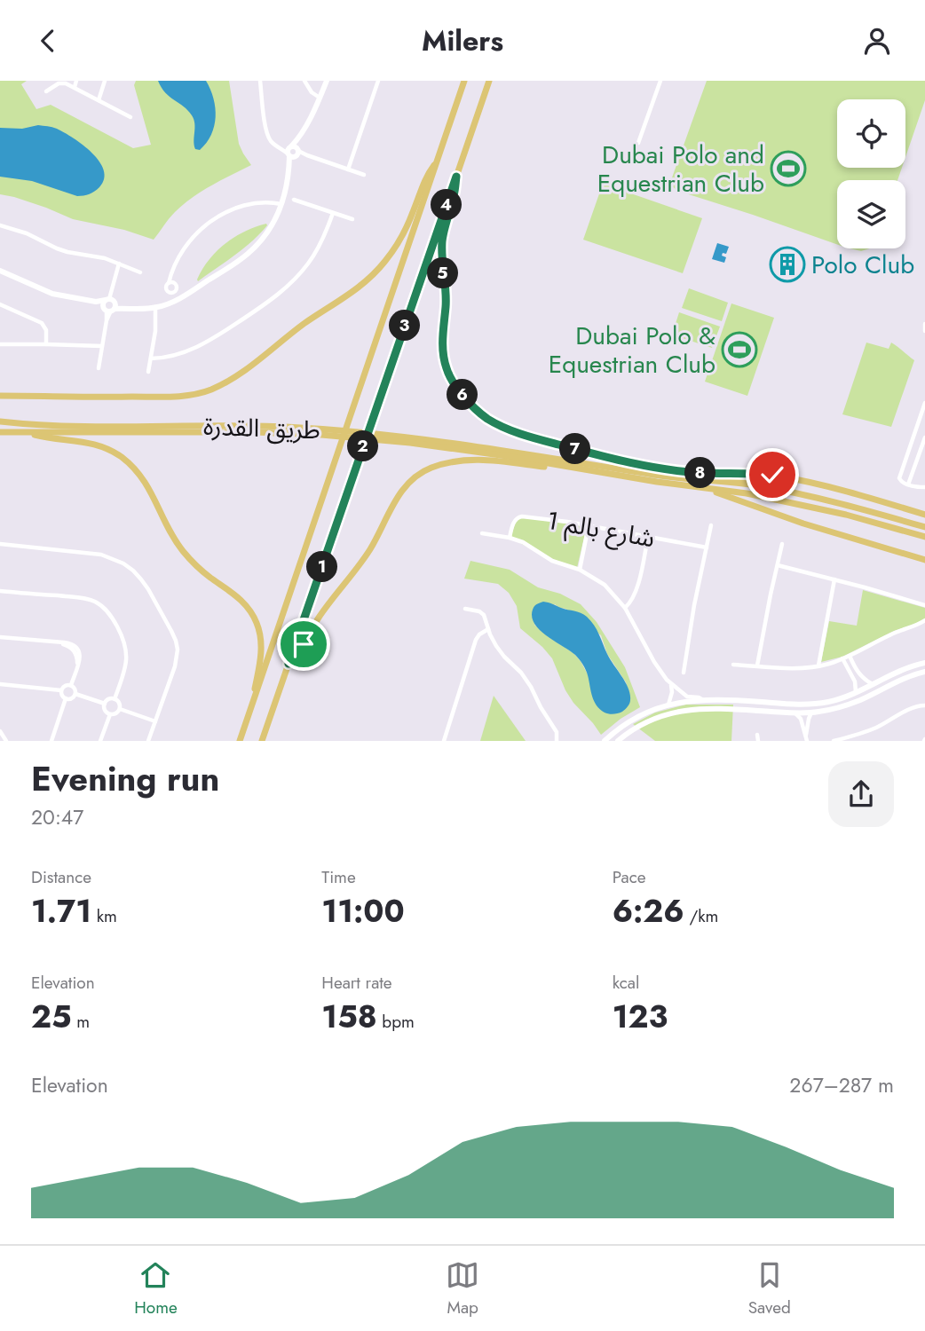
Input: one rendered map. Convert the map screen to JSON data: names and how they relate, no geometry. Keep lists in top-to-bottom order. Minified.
{"streets":{"main road":["طريق القدرة"],"street":["شارع بالم 1"]},"places":{"sports":["Dubai Polo and Equestrian Club","Dubai Polo & Equestrian Club"],"building":["Polo Club"]},"page":{"header":"Milers","pins":["4","5","3","6","2","7","8","1"],"heading":["Evening run","20:47"],"stats":[["Distance","1.71 km"],["Time","11:00"],["Pace","6:26 /km"],["Elevation","25 m"],["Heart rate","158 bpm"],["kcal","123"]],"chart":["Elevation","267–287 m"],"tabs":["Home","Map","Saved"]}}
